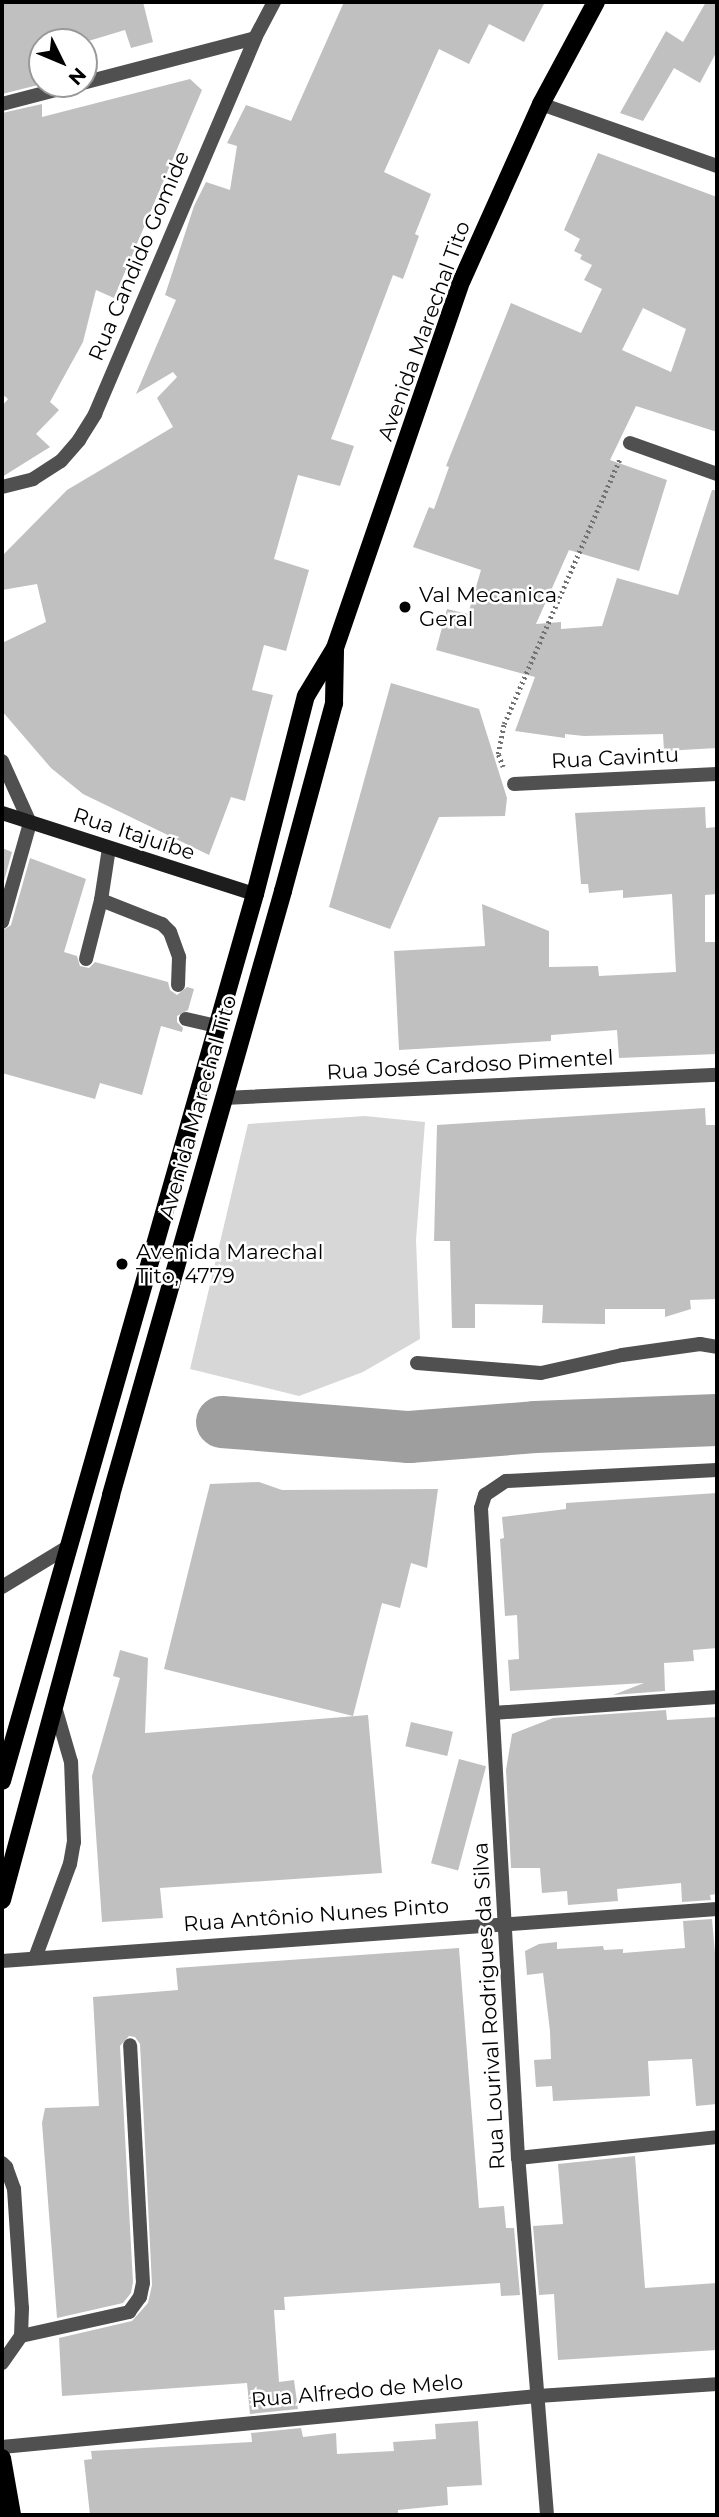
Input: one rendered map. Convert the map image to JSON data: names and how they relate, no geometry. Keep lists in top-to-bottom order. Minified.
{"streets":{"main road":["Avenida Marechal Tito"],"street":["Rua Candido Gomide","Rua Cavintu","Rua Itajuíbe","Rua José Cardoso Pimentel","Rua Antônio Nunes Pinto","Rua Lourival Rodrigues da Silva","Rua Alfredo de Melo"]},"crossings":[["Avenida Marechal Tito","Rua Itajuíbe"],["Avenida Marechal Tito","Rua José Cardoso Pimentel"],["Rua Antônio Nunes Pinto","Rua Lourival Rodrigues da Silva"],["Rua Lourival Rodrigues da Silva","Rua Alfredo de Melo"]],"places":["Val Mecanica Geral","Avenida Marechal Tito, 4779"],"north":"bottom right"}
